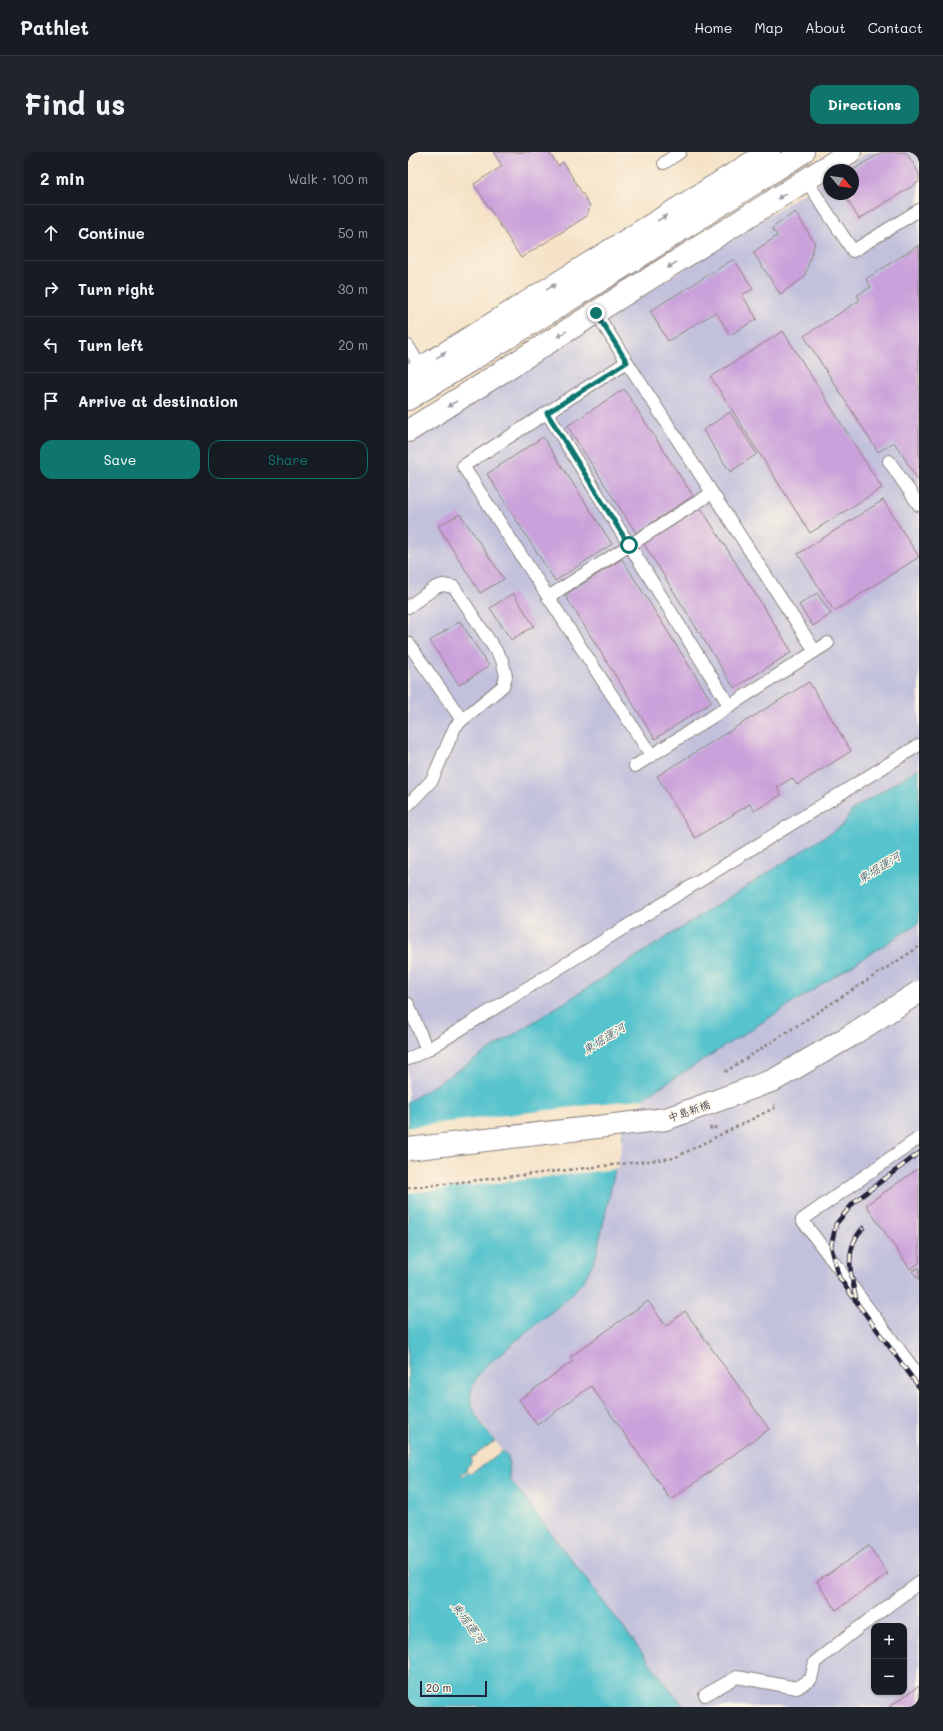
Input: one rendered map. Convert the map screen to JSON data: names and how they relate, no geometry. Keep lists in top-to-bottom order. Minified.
{"streets":{"street":["中島新橋"]},"water":["東堀運河"],"scale_bar":"20 m","north":"bottom right","page":{"header":"Pathlet","nav":["Home","Map","About","Contact"],"buttons":["Directions",["Save","Share"]],"title":"Find us","heading":["2 min","Walk · 100 m"],"list":[["Continue","50 m"],["Turn right","30 m"],["Turn left","20 m"],"Arrive at destination"],"map_buttons":["+","−"],"scale":"20 m"}}
